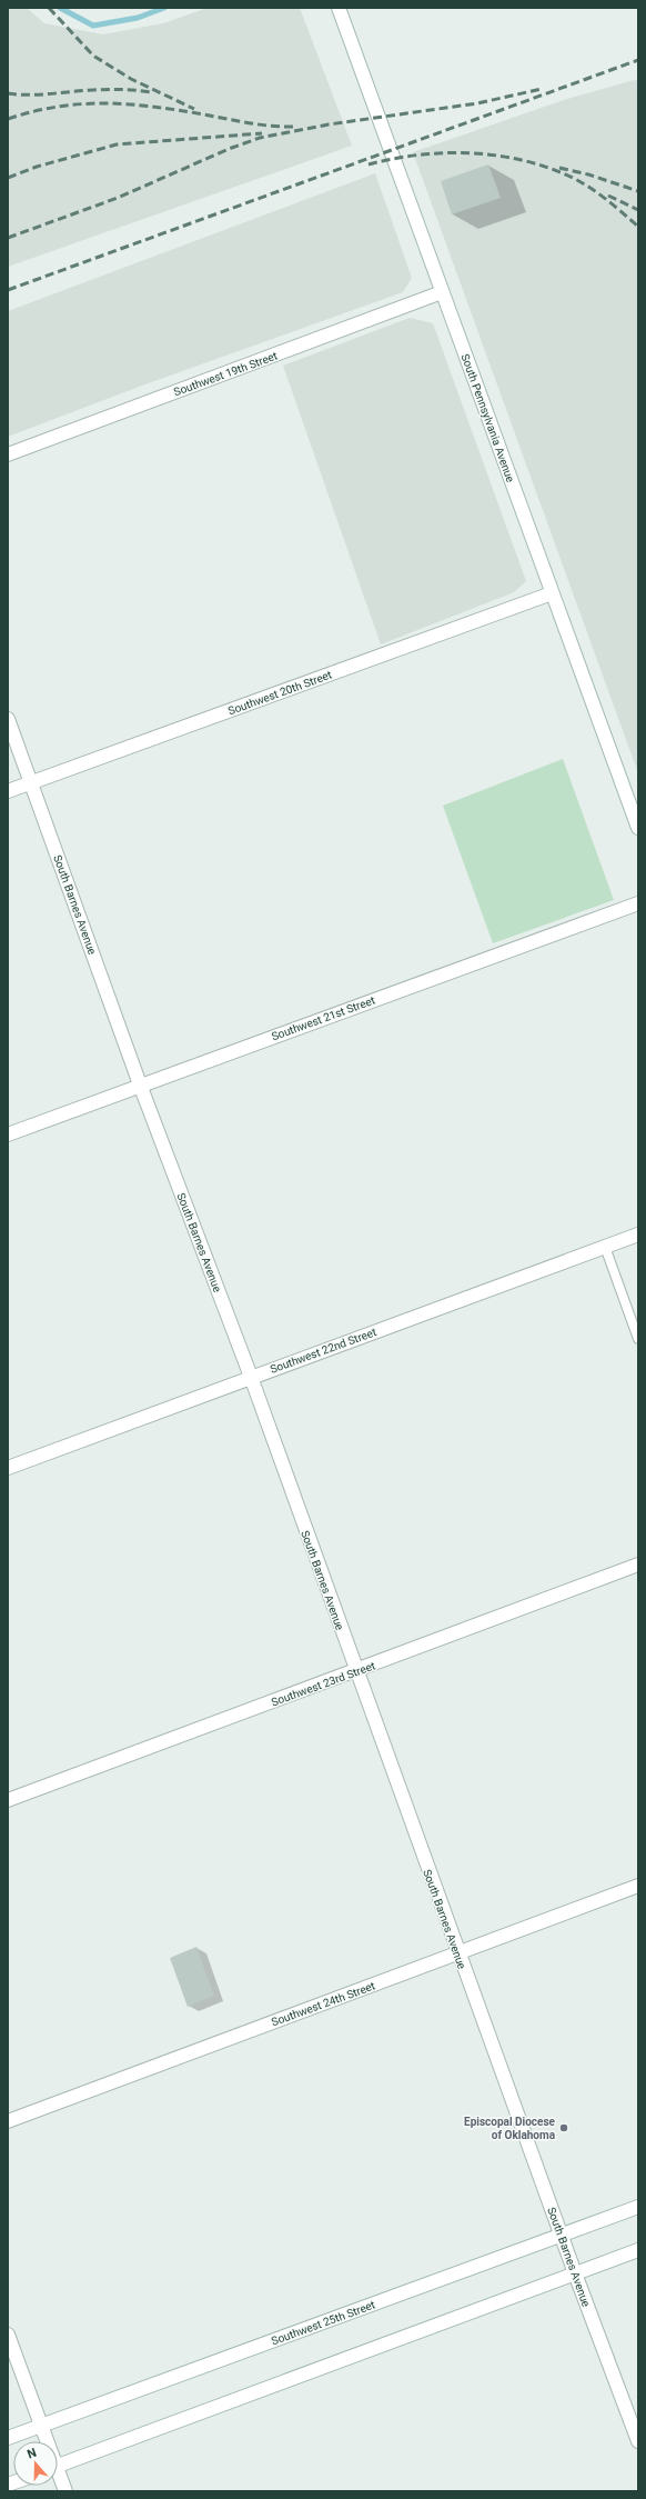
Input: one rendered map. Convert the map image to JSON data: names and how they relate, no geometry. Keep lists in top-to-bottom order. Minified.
{"streets":{"street":["Southwest 19th Street","South Pennsylvania Avenue","Southwest 20th Street","South Barnes Avenue","Southwest 21st Street","Southwest 22nd Street","Southwest 23rd Street","Southwest 24th Street","Southwest 25th Street"]},"crossings":[["Southwest 19th Street","South Pennsylvania Avenue"],["South Pennsylvania Avenue","Southwest 20th Street"],["Southwest 20th Street","South Barnes Avenue"],["South Barnes Avenue","Southwest 21st Street"],["South Barnes Avenue","Southwest 22nd Street"],["South Barnes Avenue","Southwest 23rd Street"],["South Barnes Avenue","Southwest 24th Street"],["South Barnes Avenue","Southwest 25th Street"]],"places":["Episcopal Diocese of Oklahoma"],"north":"top"}
